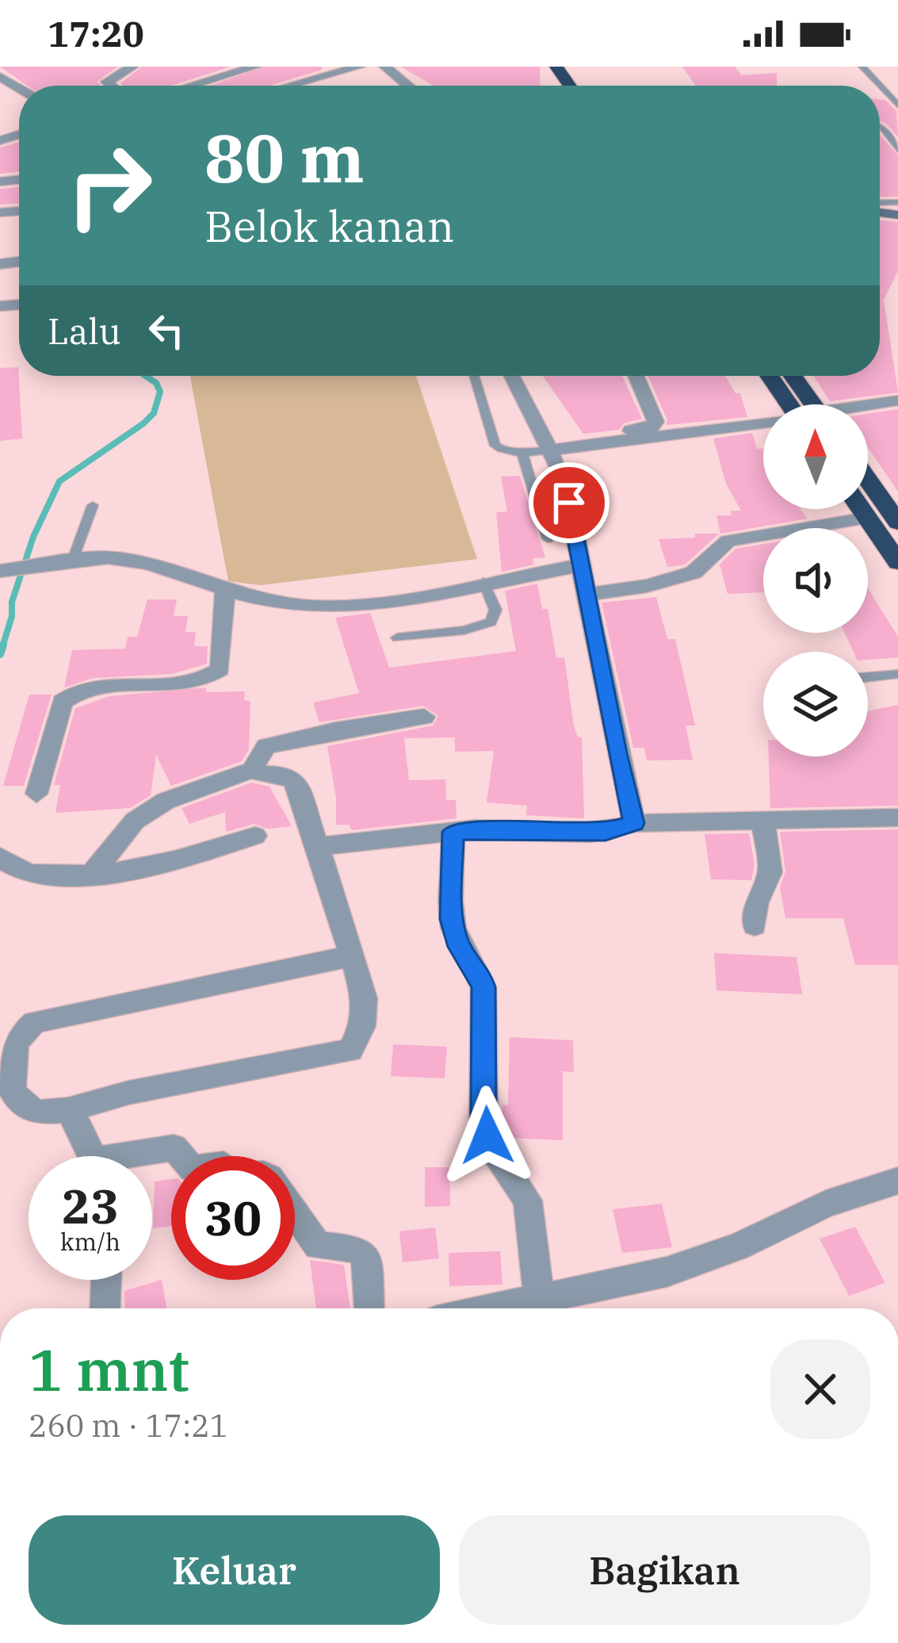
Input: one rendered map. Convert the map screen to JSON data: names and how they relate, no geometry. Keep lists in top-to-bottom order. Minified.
{"north":"top","page":{"status":"17:20","turn":["80 m","Belok kanan"],"then":"Lalu","speed":"23 km/h","limit":"30","heading":["1 mnt","260 m · 17:21"],"buttons":["Keluar","Bagikan"]}}
